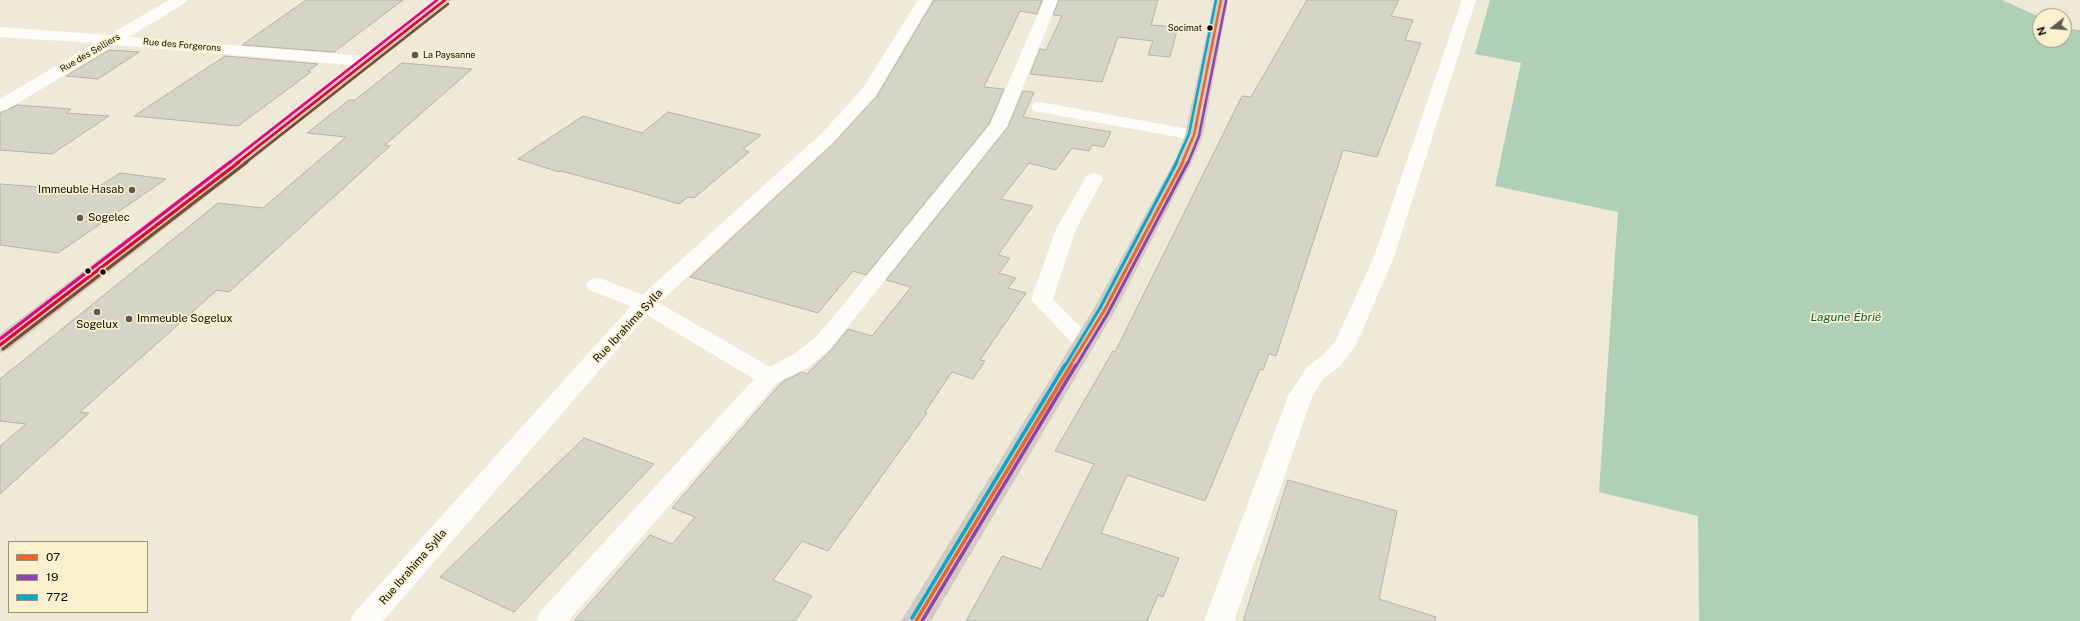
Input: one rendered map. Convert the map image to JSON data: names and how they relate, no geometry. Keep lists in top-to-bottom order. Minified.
{"streets":{"street":["Rue des Forgerons","Rue des Selliers","Rue Ibrahima Sylla"]},"crossings":[["Rue des Forgerons","Rue des Selliers"]],"water":["Lagune Ébrié"],"places":["Socimat","La Paysanne","Immeuble Hasab","Sogelec","Sogelux","Immeuble Sogelux"],"lines":["transit line 07","transit line 772","transit line 19"],"legend":["07","19","772"],"north":"left"}
